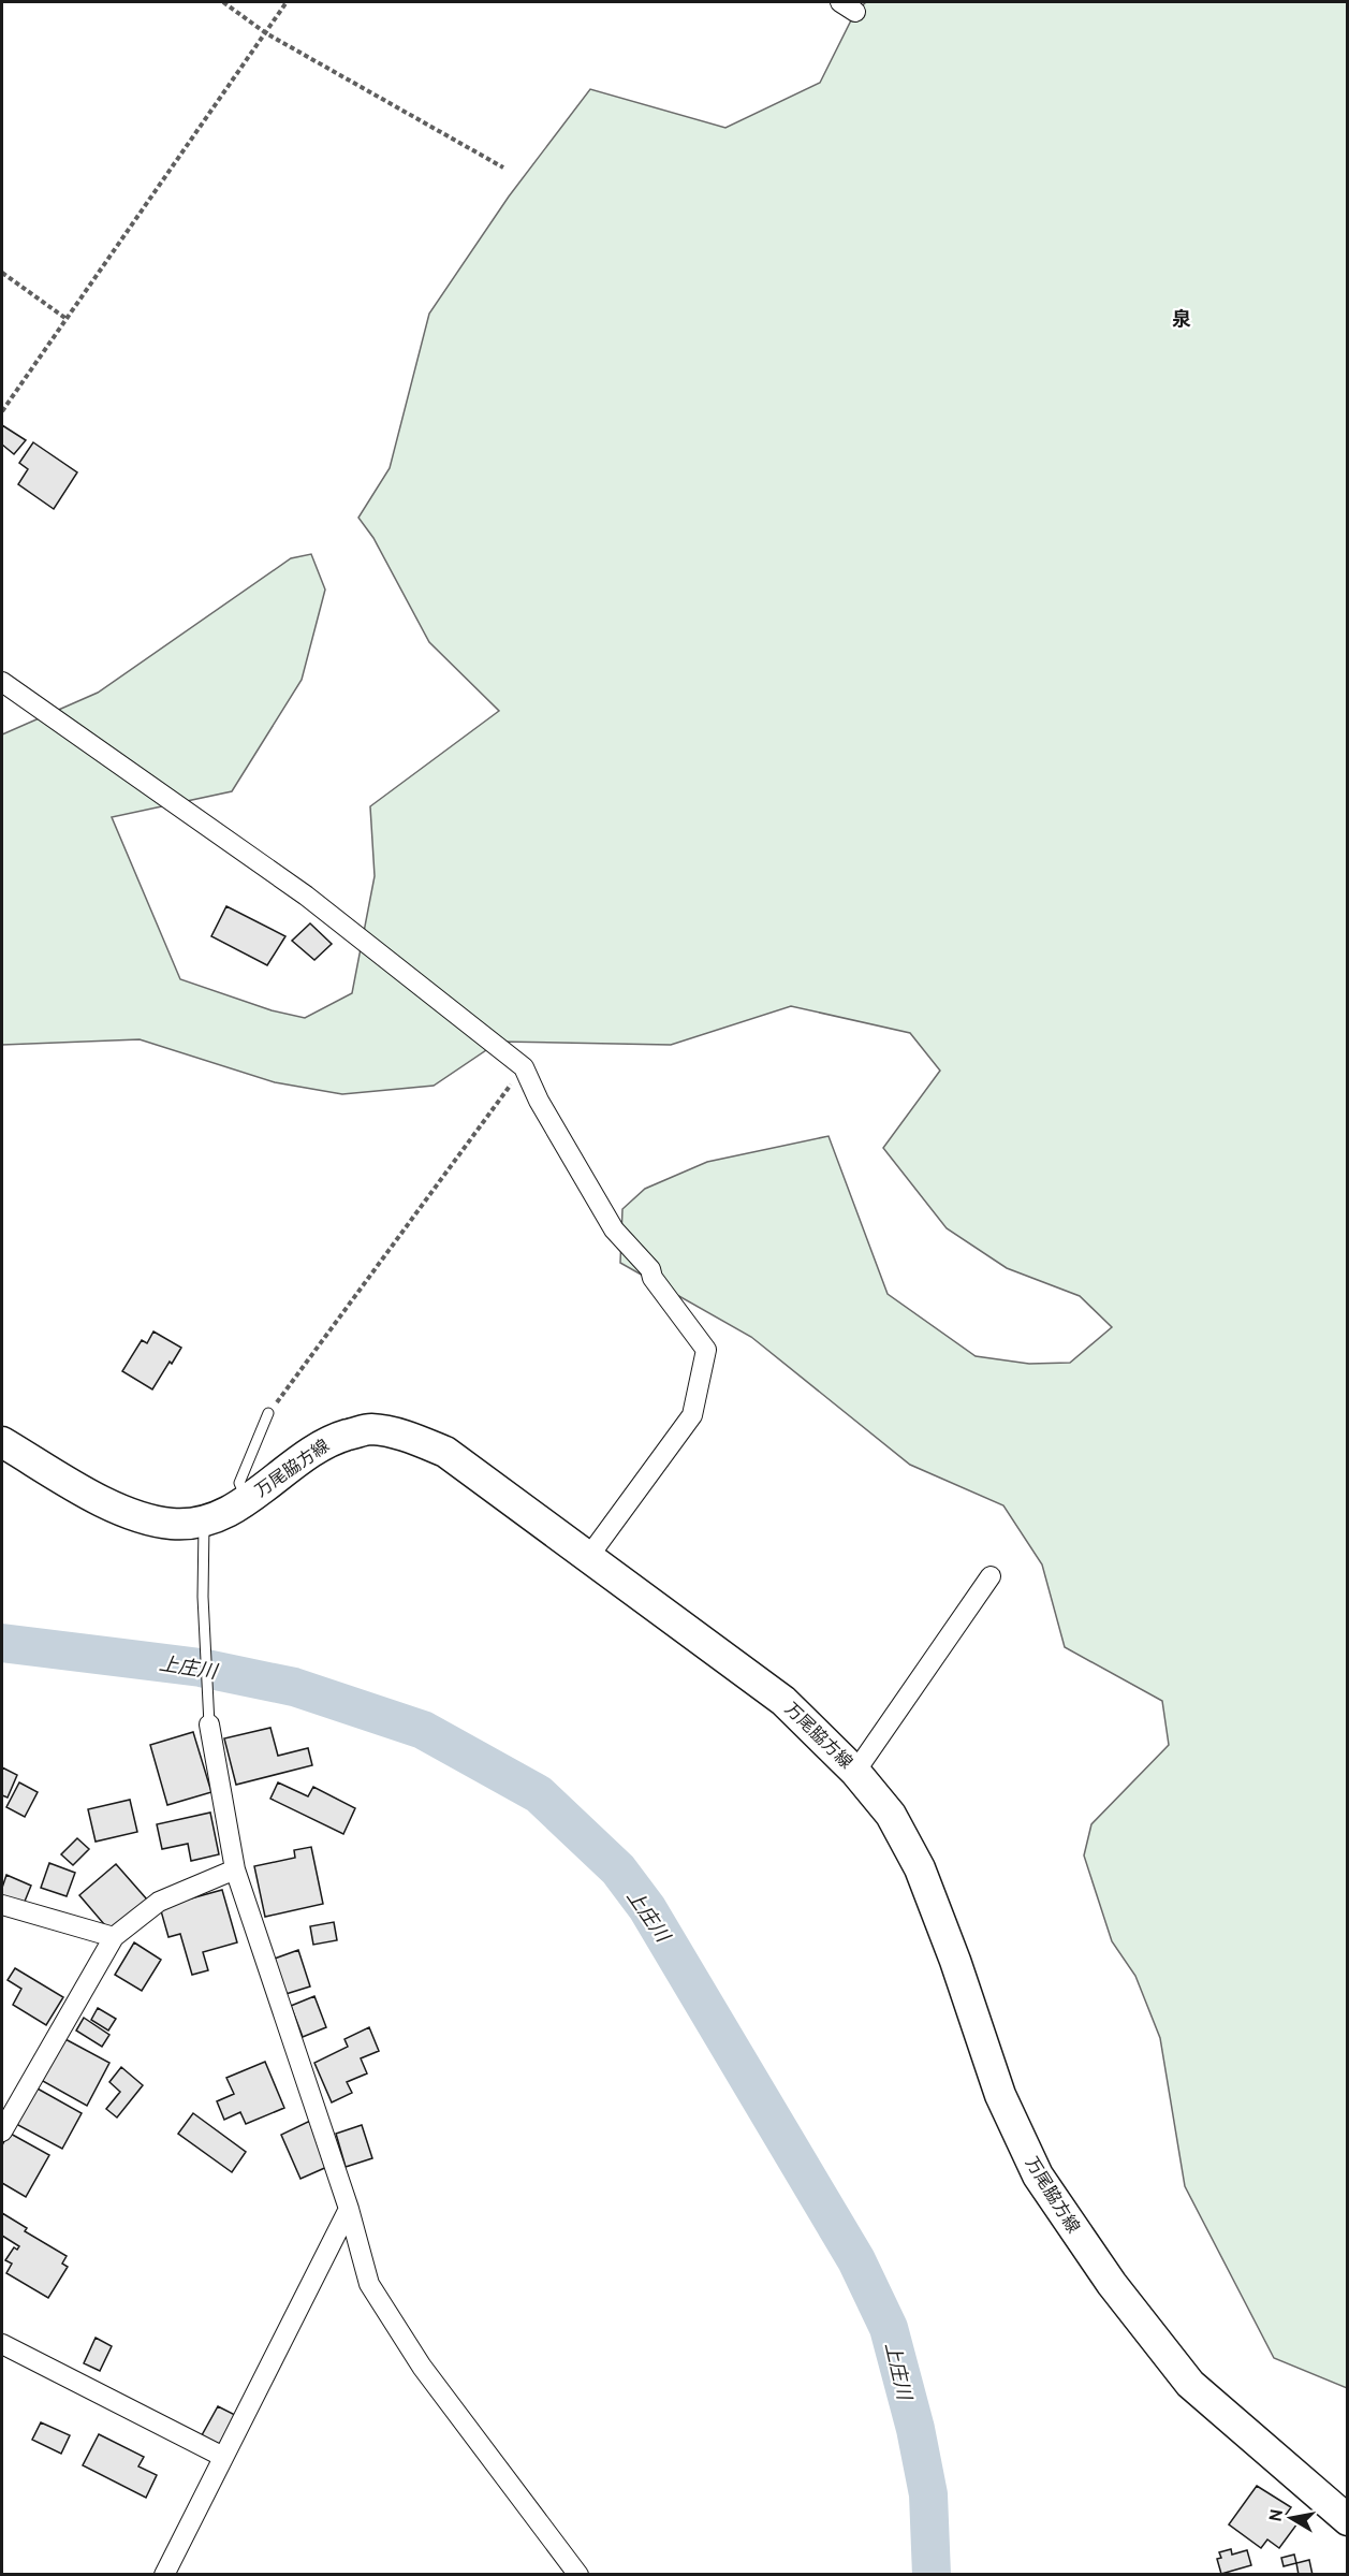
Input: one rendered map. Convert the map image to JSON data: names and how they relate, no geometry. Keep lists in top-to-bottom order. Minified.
{"streets":{"main road":["万尾脇方線"]},"districts":["泉"],"water":["上庄川"],"north":"left"}
